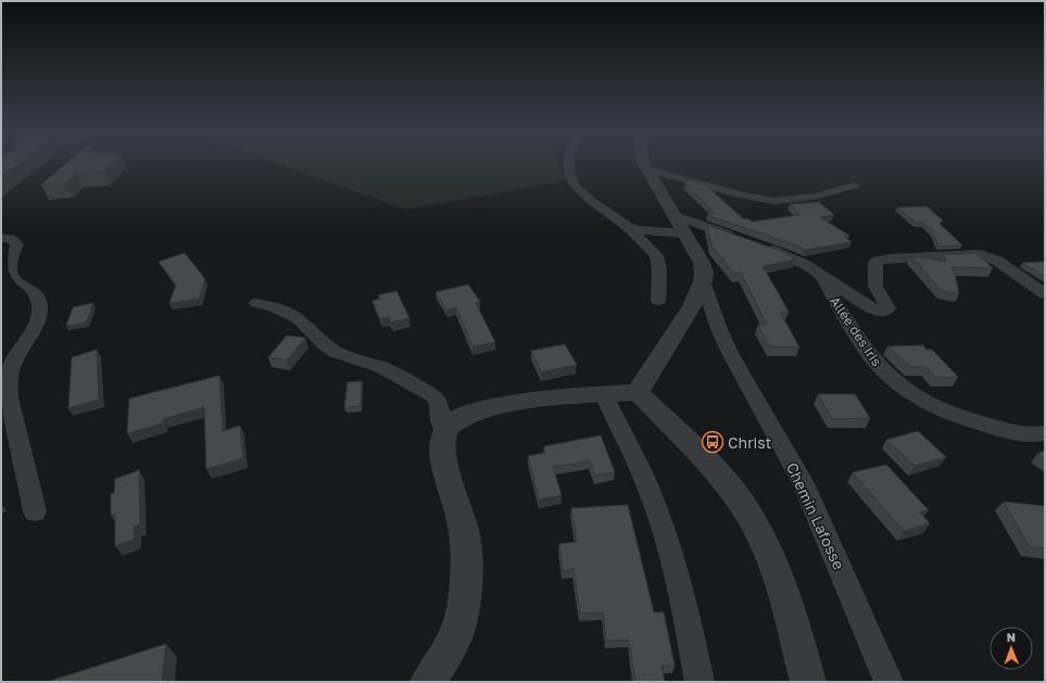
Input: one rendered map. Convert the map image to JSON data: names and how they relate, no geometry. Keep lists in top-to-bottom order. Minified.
{"streets":{"street":["Allée des Iris","Chemin Lafosse"]},"places":{"bus stop":["Christ"]},"north":"top"}
